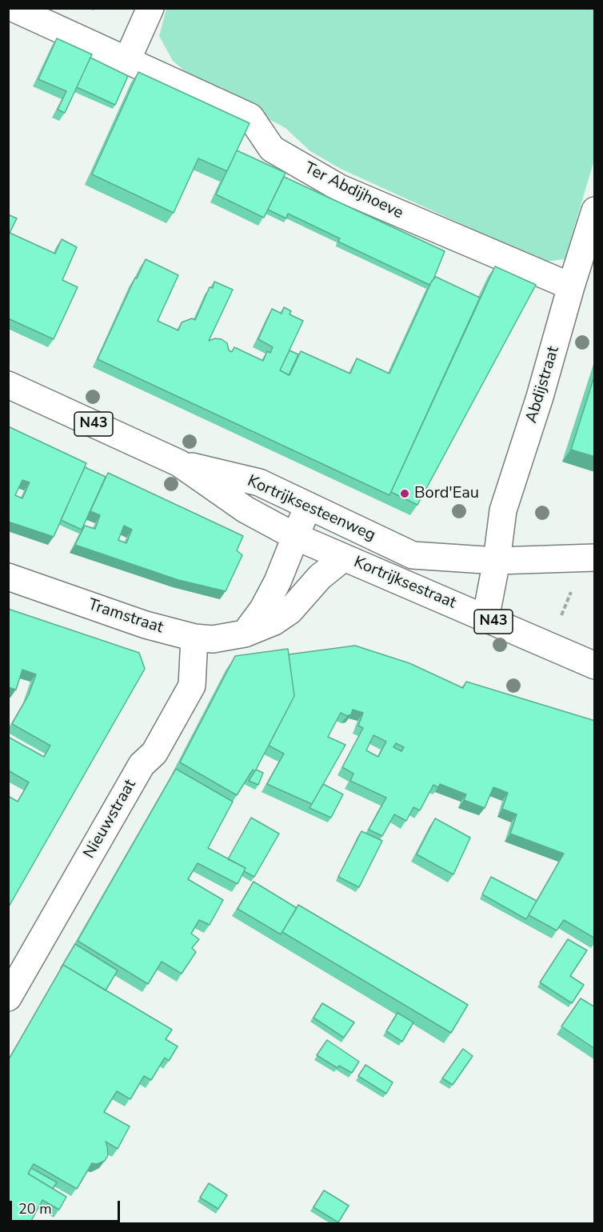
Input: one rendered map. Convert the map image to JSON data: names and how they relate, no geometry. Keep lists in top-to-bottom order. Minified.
{"streets":{"street":["Ter Abdijhoeve","Abdijstraat","N43","Kortrijksesteenweg","Kortrijksestraat","Tramstraat","Nieuwstraat"]},"crossings":[["Ter Abdijhoeve","Abdijstraat"],["Abdijstraat","Kortrijksestraat"],["Kortrijksesteenweg","Kortrijksestraat"],["Kortrijksestraat","Tramstraat"],["Tramstraat","Nieuwstraat"]],"places":["Bord'Eau"],"scale_bar":"20 m"}
